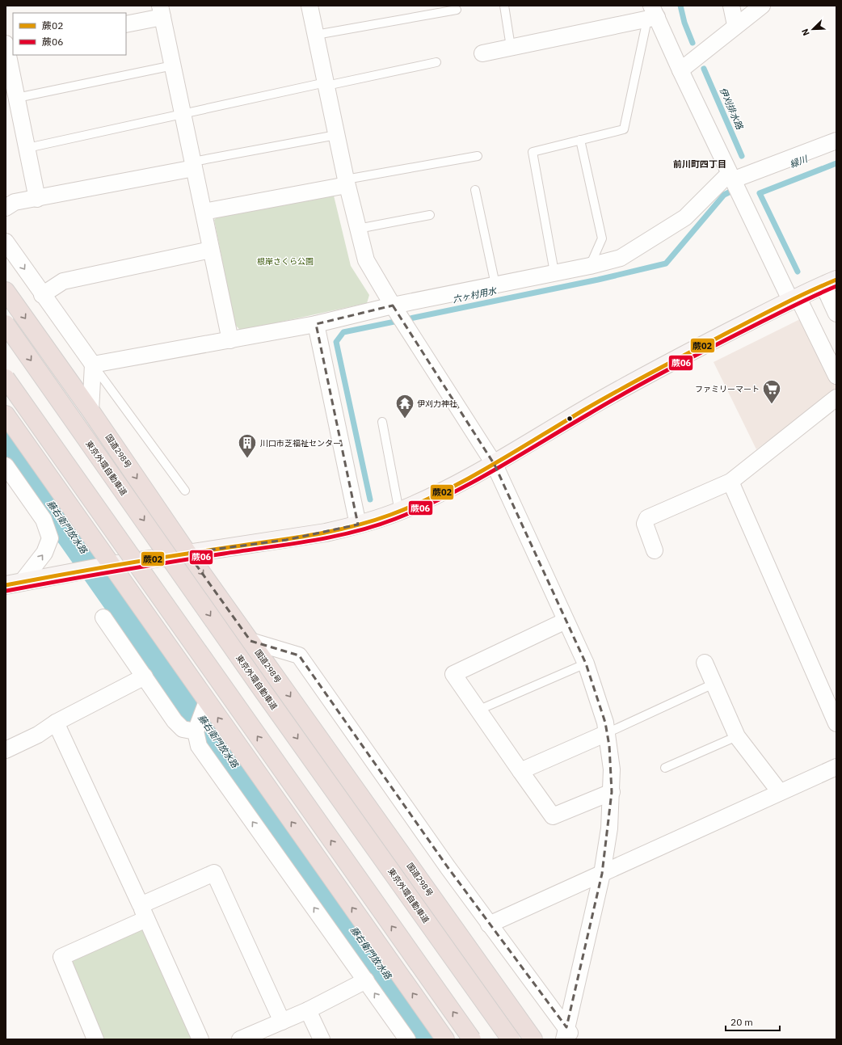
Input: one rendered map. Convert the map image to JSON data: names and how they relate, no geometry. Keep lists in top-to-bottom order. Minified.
{"streets":{"highway":["国道298号","東京外環自動車道"]},"districts":["前川町四丁目"],"water":["伊刈排水路","緑川","六ヶ村用水","藤右衛門放水路"],"parks":["根岸さくら公園"],"places":{"supermarket":["ファミリーマート"],"temple":["伊刈力神社"],"building":["川口市芝福祉センター"]},"lines":["transit line 蕨02","transit line 蕨06"],"legend":["蕨02","蕨06"],"scale_bar":"20 m","north":"bottom left"}
